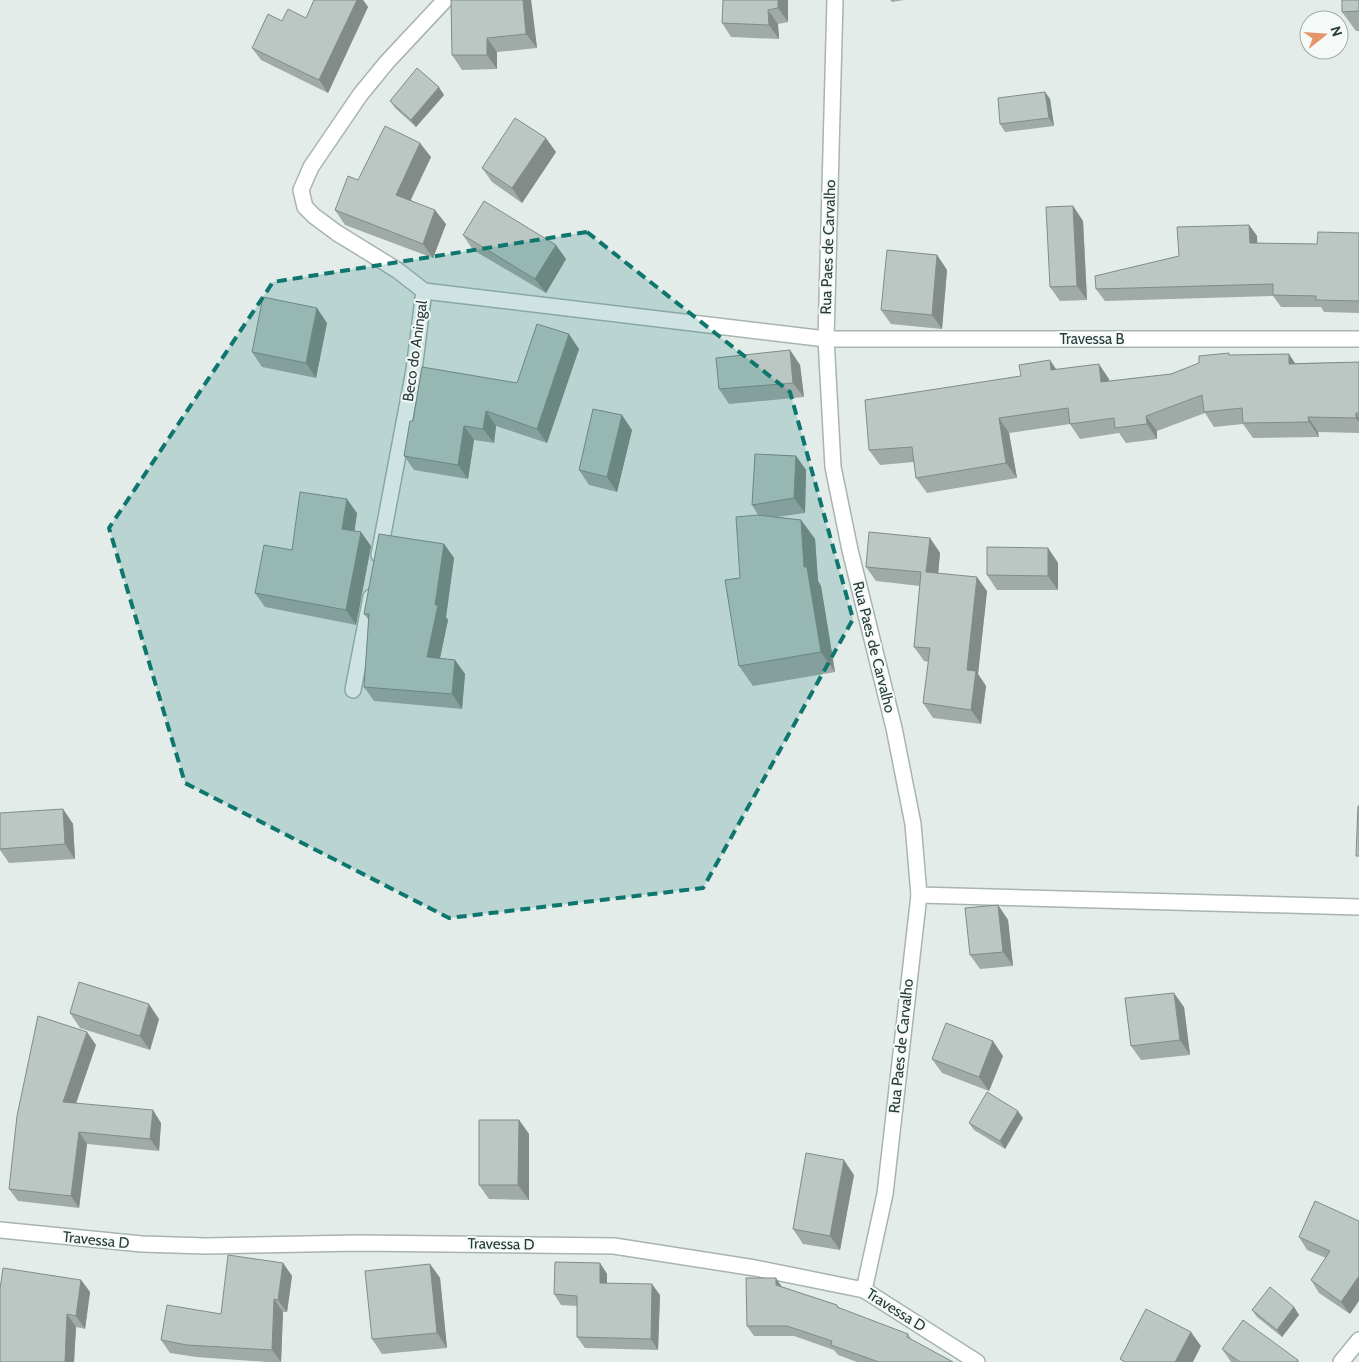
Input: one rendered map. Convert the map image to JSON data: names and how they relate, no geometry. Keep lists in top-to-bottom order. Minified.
{"streets":{"street":["Rua Paes de Carvalho","Travessa B","Beco do Aningal","Travessa D"]},"crossings":[["Rua Paes de Carvalho","Travessa B"],["Rua Paes de Carvalho","Travessa D"],["Travessa B","Beco do Aningal"]],"north":"right"}
